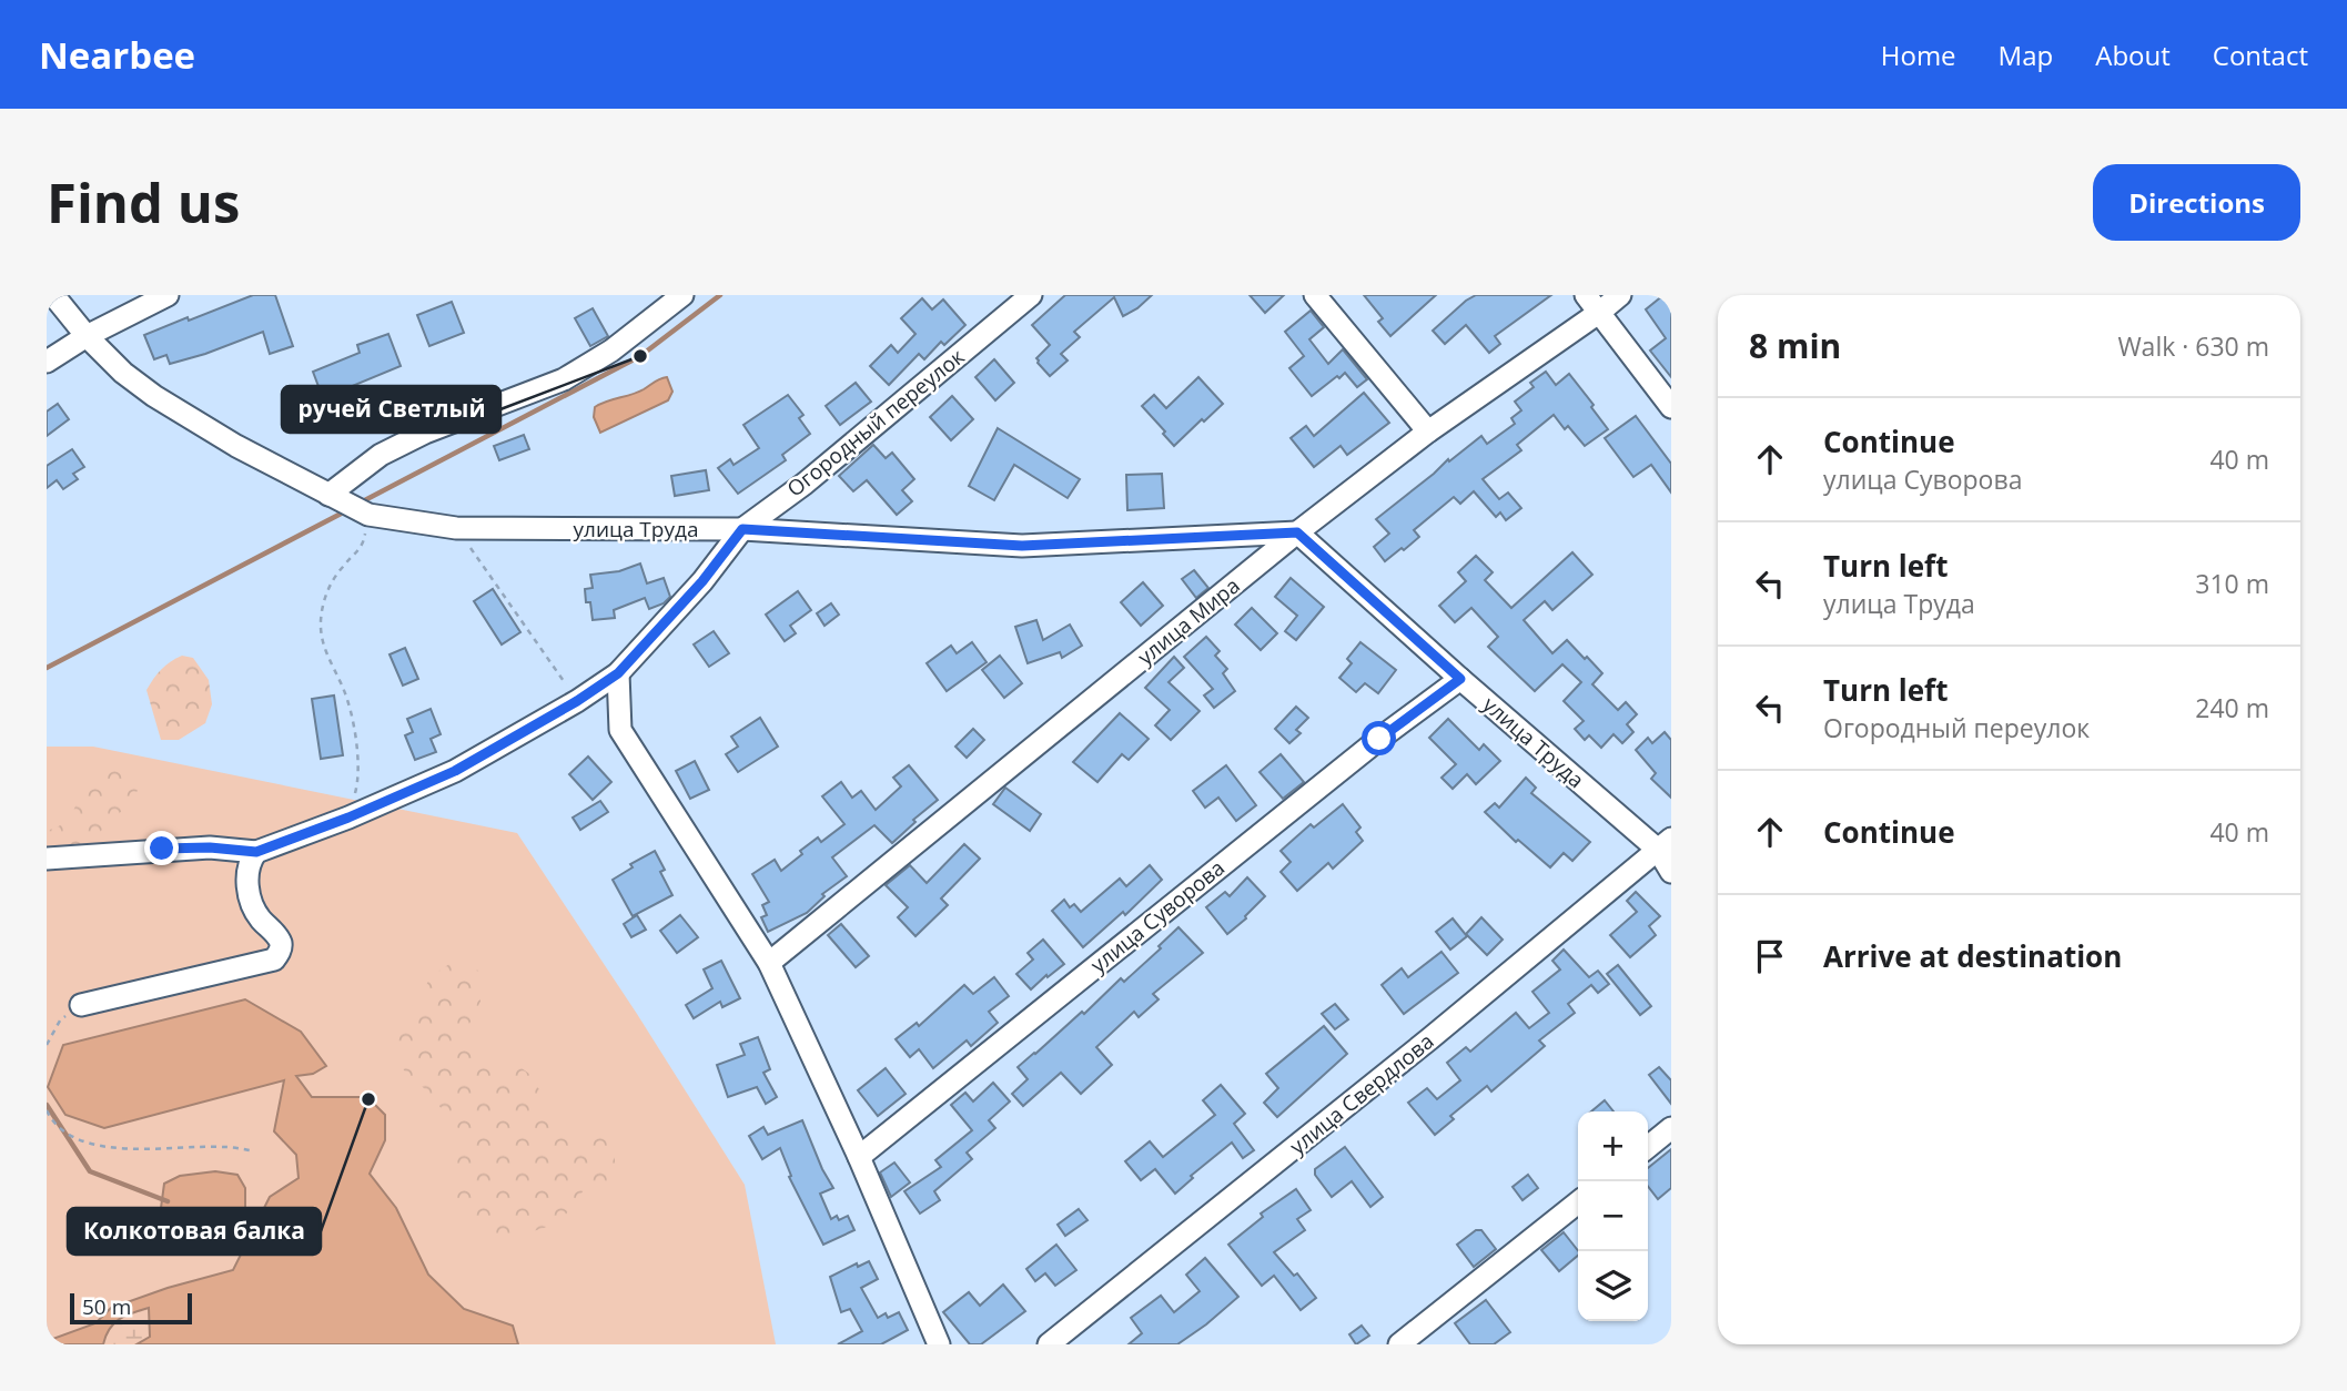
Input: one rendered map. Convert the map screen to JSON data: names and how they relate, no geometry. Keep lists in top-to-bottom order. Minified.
{"streets":{"street":["Огородный переулок","улица Труда","улица Мира","улица Суворова","улица Свердлова"]},"crossings":[["Огородный переулок","улица Труда"],["улица Труда","улица Мира"],["улица Труда","улица Суворова"],["улица Труда","улица Свердлова"]],"places":["ручей Светлый","Колкотовая балка"],"scale_bar":"50 m","page":{"header":"Nearbee","nav":["Home","Map","About","Contact"],"buttons":"Directions","title":"Find us","heading":["8 min","Walk · 630 m"],"list":[["Continue","улица Суворова","40 m"],["Turn left","улица Труда","310 m"],["Turn left","Огородный переулок","240 m"],["Continue","40 m"],"Arrive at destination"],"map_buttons":["+","−"],"scale":"50 m"}}
